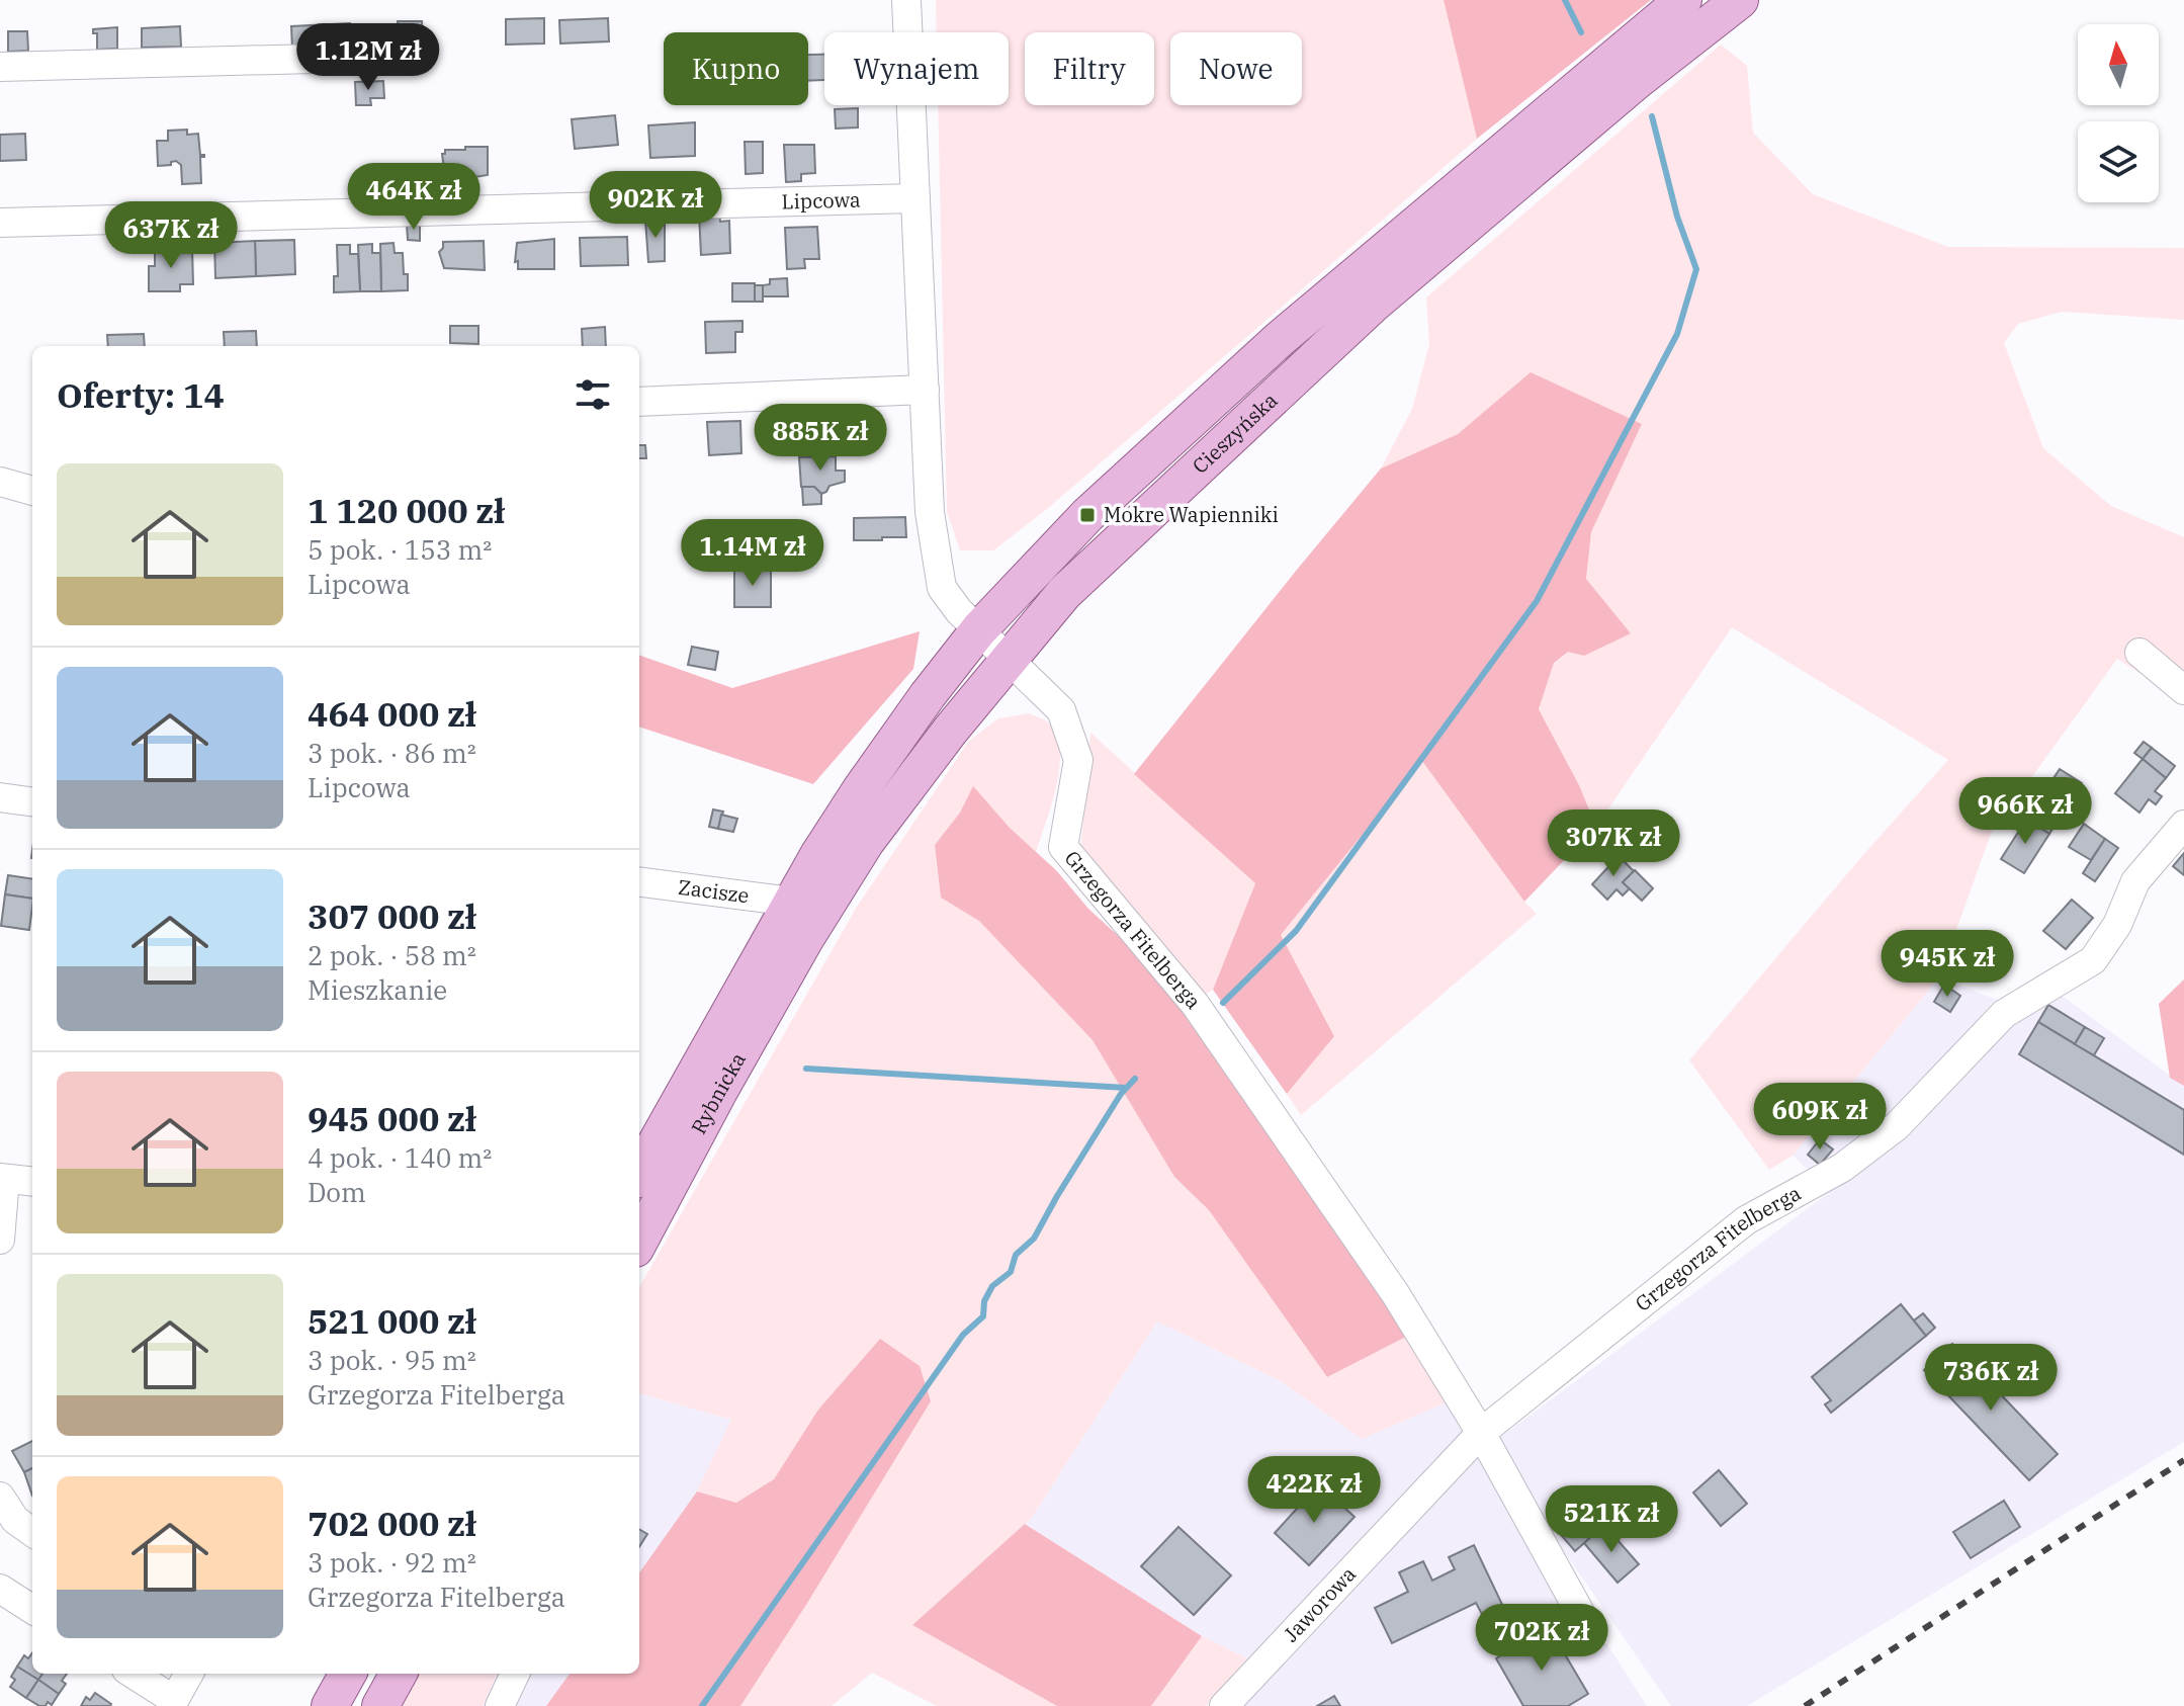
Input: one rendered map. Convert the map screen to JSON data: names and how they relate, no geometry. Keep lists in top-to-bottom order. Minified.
{"streets":{"main road":["Cieszyńska","Rybnicka"],"street":["Lipcowa","Zacisze","Grzegorza Fitelberga","Jaworowa"]},"crossings":[["Cieszyńska","Zacisze"],["Cieszyńska","Grzegorza Fitelberga"],["Cieszyńska","Rybnicka"],["Zacisze","Rybnicka"],["Grzegorza Fitelberga","Jaworowa"]],"places":{"transit":["Mokre Wapienniki"]},"north":"top","page":{"price":["1.12M zł","464K zł","902K zł","637K zł","885K zł","1.14M zł","966K zł","307K zł","945K zł","609K zł","736K zł","422K zł","521K zł","702K zł"],"chip":["Kupno","Wynajem","Filtry","Nowe"],"heading":"Oferty: 14","list":[{"name":"1 120 000 zł","note":"5 pok. · 153 m² · Lipcowa"},{"name":"464 000 zł","note":"3 pok. · 86 m² · Lipcowa"},{"name":"307 000 zł","note":"2 pok. · 58 m² · Mieszkanie"},{"name":"945 000 zł","note":"4 pok. · 140 m² · Dom"},{"name":"521 000 zł","note":"3 pok. · 95 m² · Grzegorza Fitelberga"},{"name":"702 000 zł","note":"3 pok. · 92 m² · Grzegorza Fitelberga"}]}}
